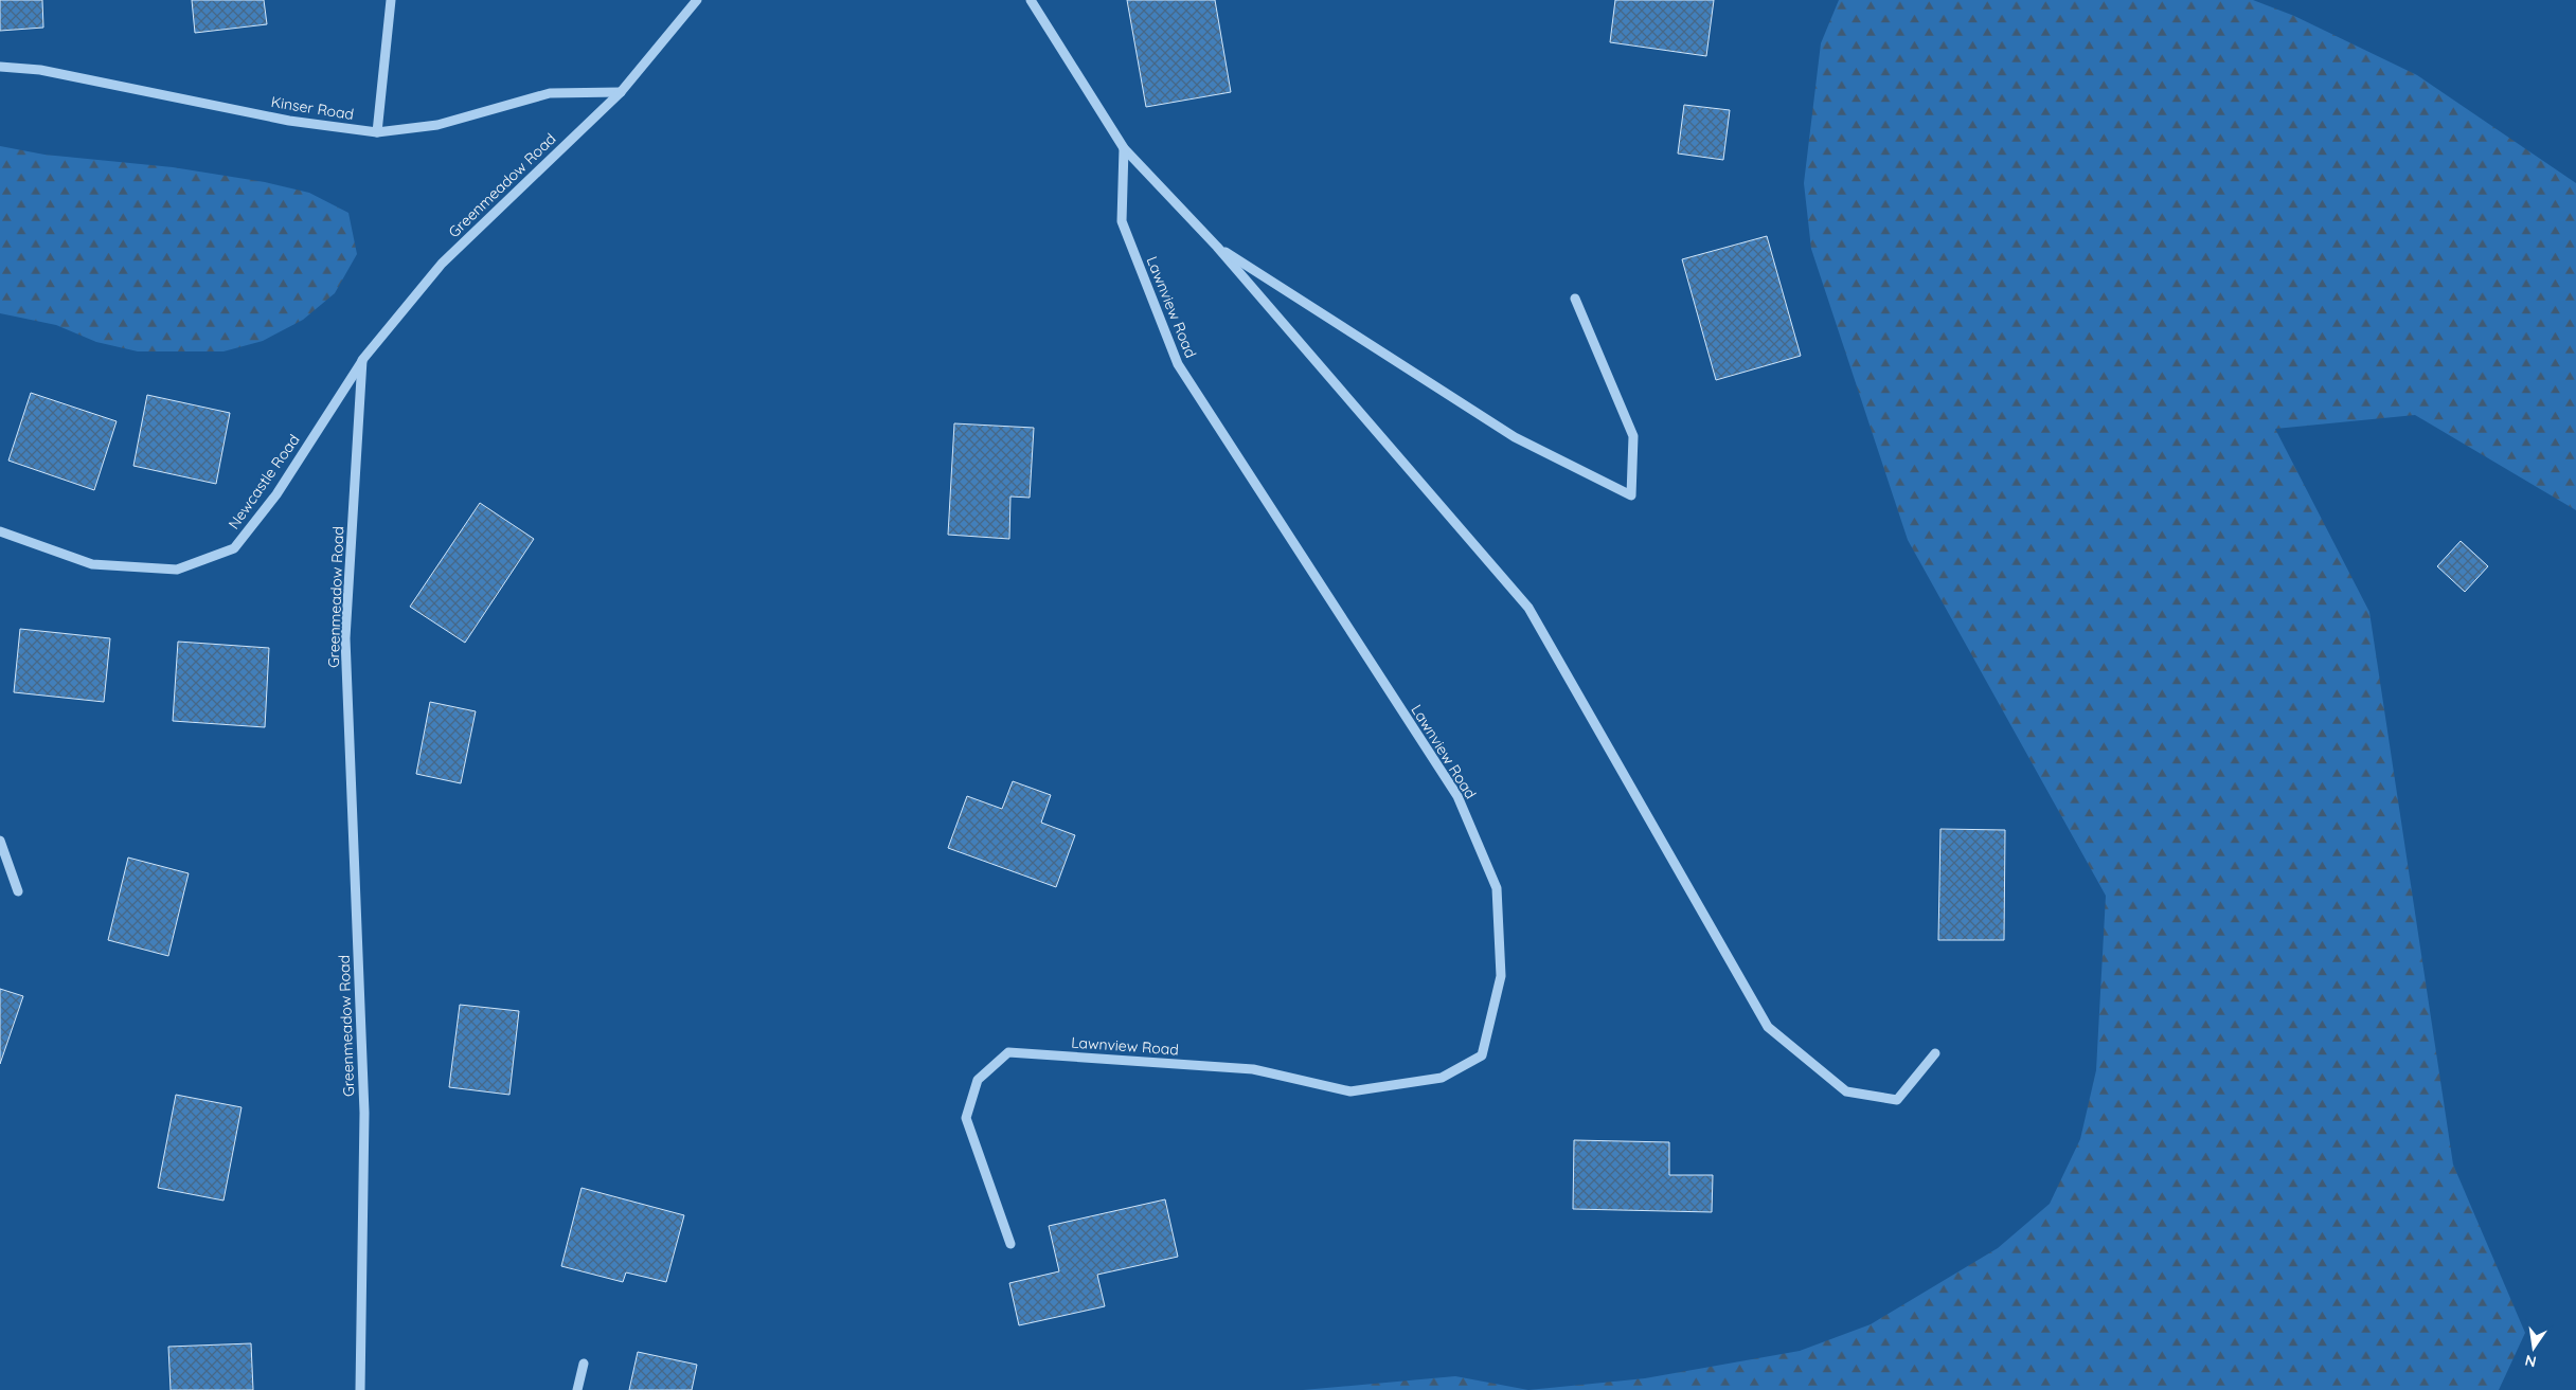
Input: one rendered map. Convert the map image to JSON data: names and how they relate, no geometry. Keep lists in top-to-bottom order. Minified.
{"streets":{"street":["Kinser Road","Greenmeadow Road","Lawnview Road","Newcastle Road"]},"crossings":[["Kinser Road","Greenmeadow Road"],["Greenmeadow Road","Newcastle Road"]],"north":"bottom"}
